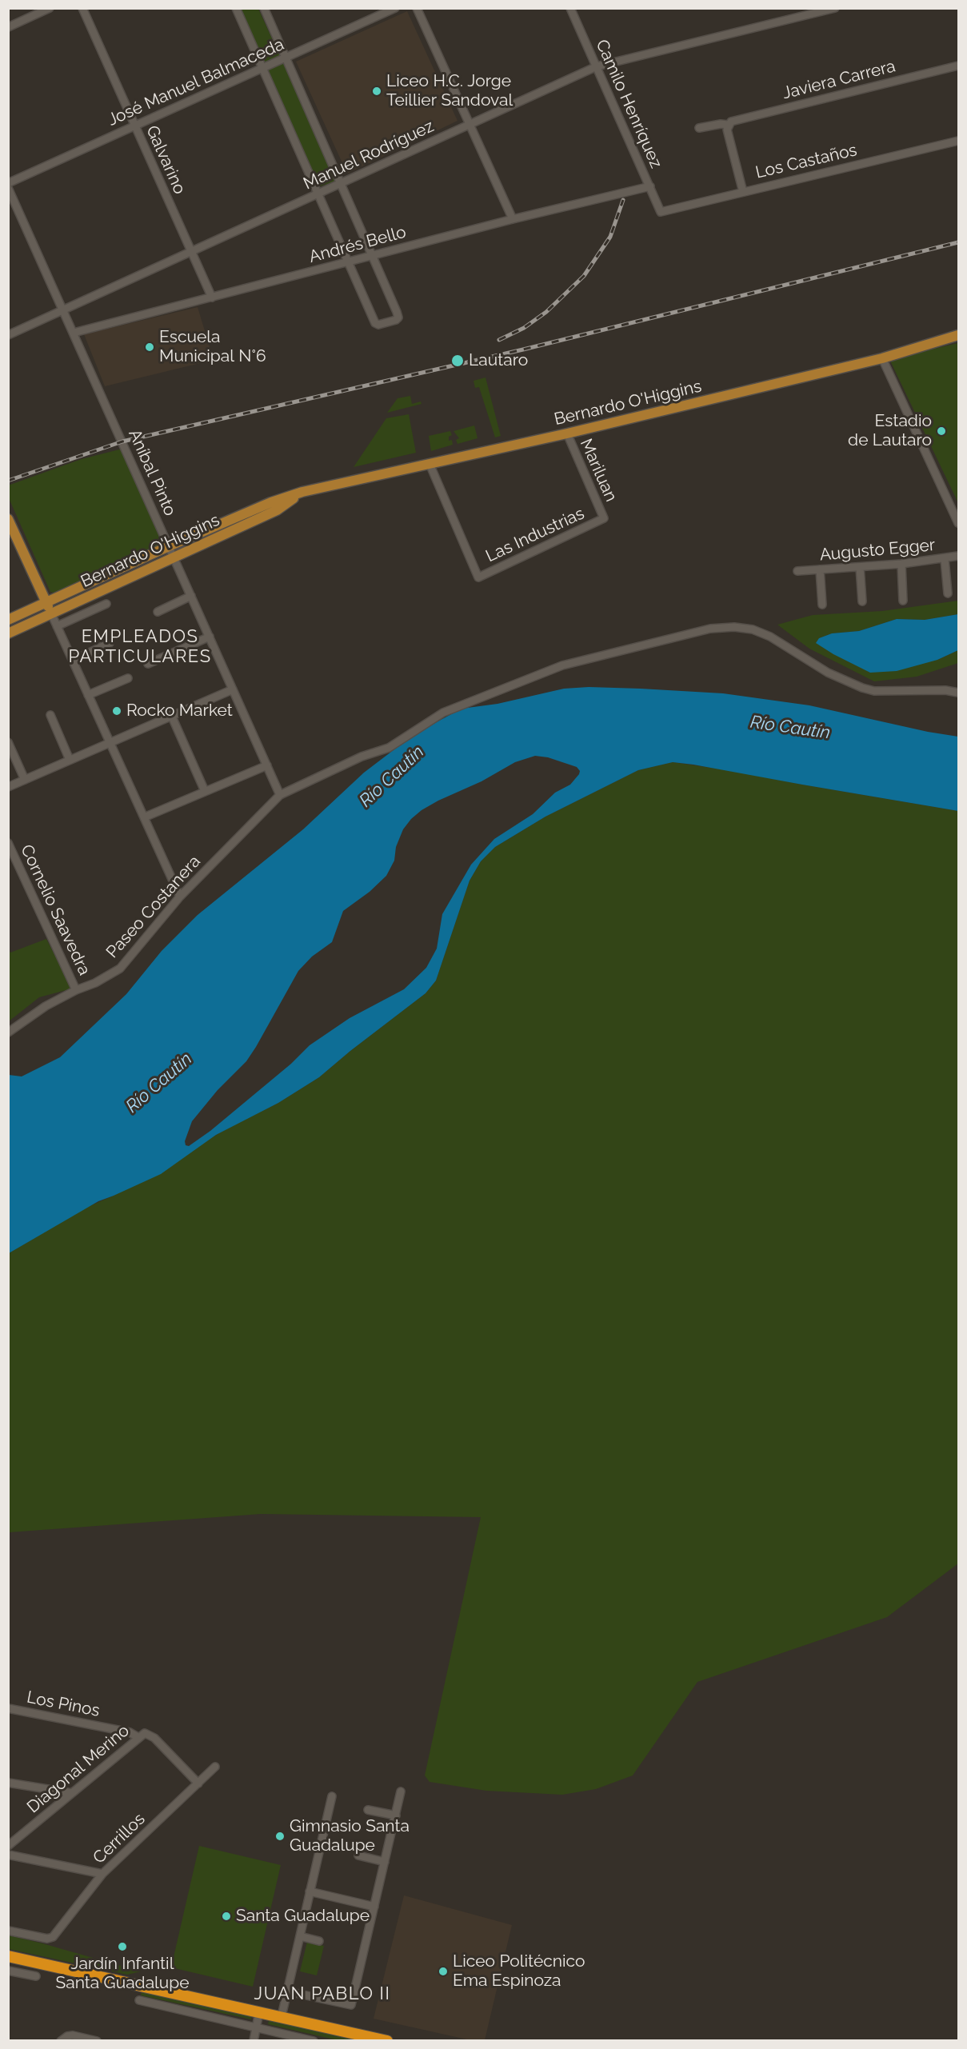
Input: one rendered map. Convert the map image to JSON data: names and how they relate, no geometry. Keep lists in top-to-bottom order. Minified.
{"streets":{"main road":["Bernardo O'Higgins"],"street":["Javiera Carrera","José Manuel Balmaceda","Camilo Henríquez","Manuel Rodríguez","Galvarino","Los Castaños","Andrés Bello","Mariluan","Aníbal Pinto","Las Industrias","Augusto Egger","Paseo Costanera","Cornelio Saavedra","Los Pinos","Diagonal Merino","Cerrillos"]},"crossings":[["José Manuel Balmaceda","Galvarino"],["Camilo Henríquez","Manuel Rodríguez"],["Camilo Henríquez","Los Castaños"],["Camilo Henríquez","Andrés Bello"],["Manuel Rodríguez","Galvarino"],["Manuel Rodríguez","Aníbal Pinto"],["Galvarino","Andrés Bello"],["Andrés Bello","Aníbal Pinto"],["Bernardo O'Higgins","Mariluan"],["Bernardo O'Higgins","Aníbal Pinto"],["Bernardo O'Higgins","Las Industrias"],["Mariluan","Las Industrias"],["Aníbal Pinto","Paseo Costanera"],["Paseo Costanera","Cornelio Saavedra"],["Los Pinos","Diagonal Merino"],["Los Pinos","Cerrillos"]],"districts":["EMPLEADOS PARTICULARES","JUAN PABLO II"],"water":["Río Cautín"],"places":["Liceo H.C. Jorge Teillier Sandoval","Escuela Municipal N°6","Lautaro","Estadio de Lautaro","Rocko Market","Gimnasio Santa Guadalupe","Santa Guadalupe","Jardín Infantil Santa Guadalupe","Liceo Politécnico Ema Espinoza"]}
